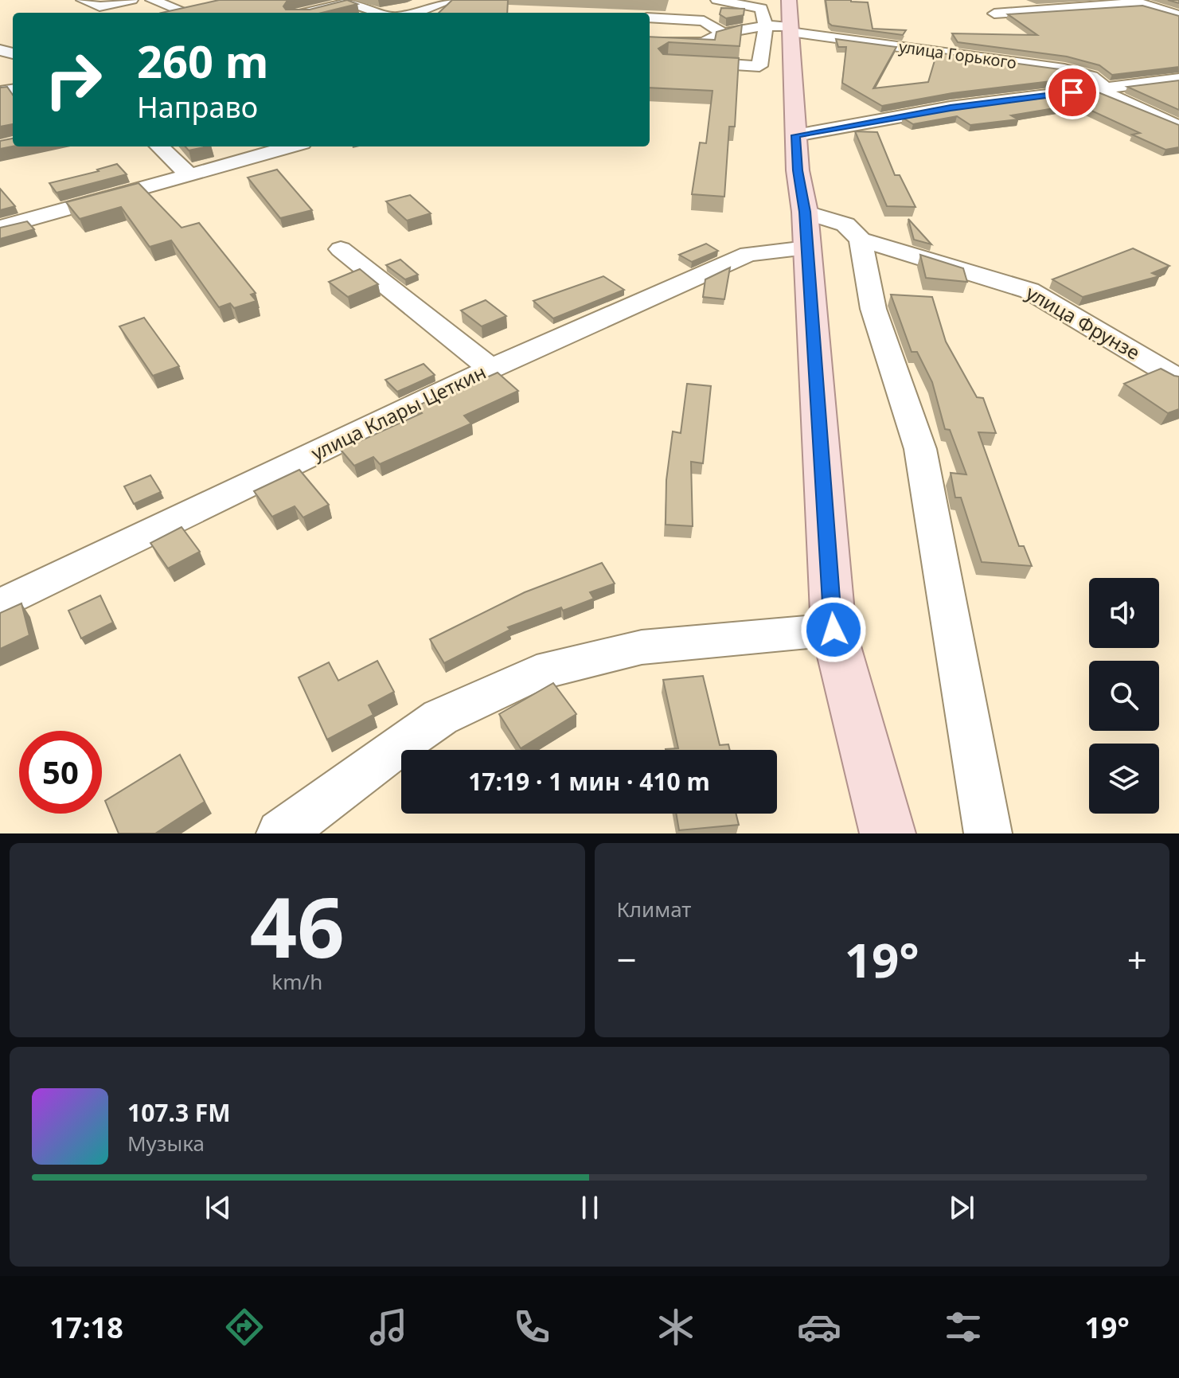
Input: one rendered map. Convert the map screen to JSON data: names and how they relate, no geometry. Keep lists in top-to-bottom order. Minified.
{"streets":{"street":["улица Горького","улица Фрунзе","улица Клары Цеткин"]},"page":{"turn":["260 m","Направо"],"limit":"50","trip":"17:19 · 1 мин · 410 m","tile":[["46","km/h"],"Климат"],"heat":["−","19°","+"],"song":["107.3 FM","Музыка"],"tabs":["17:18","19°"]}}
